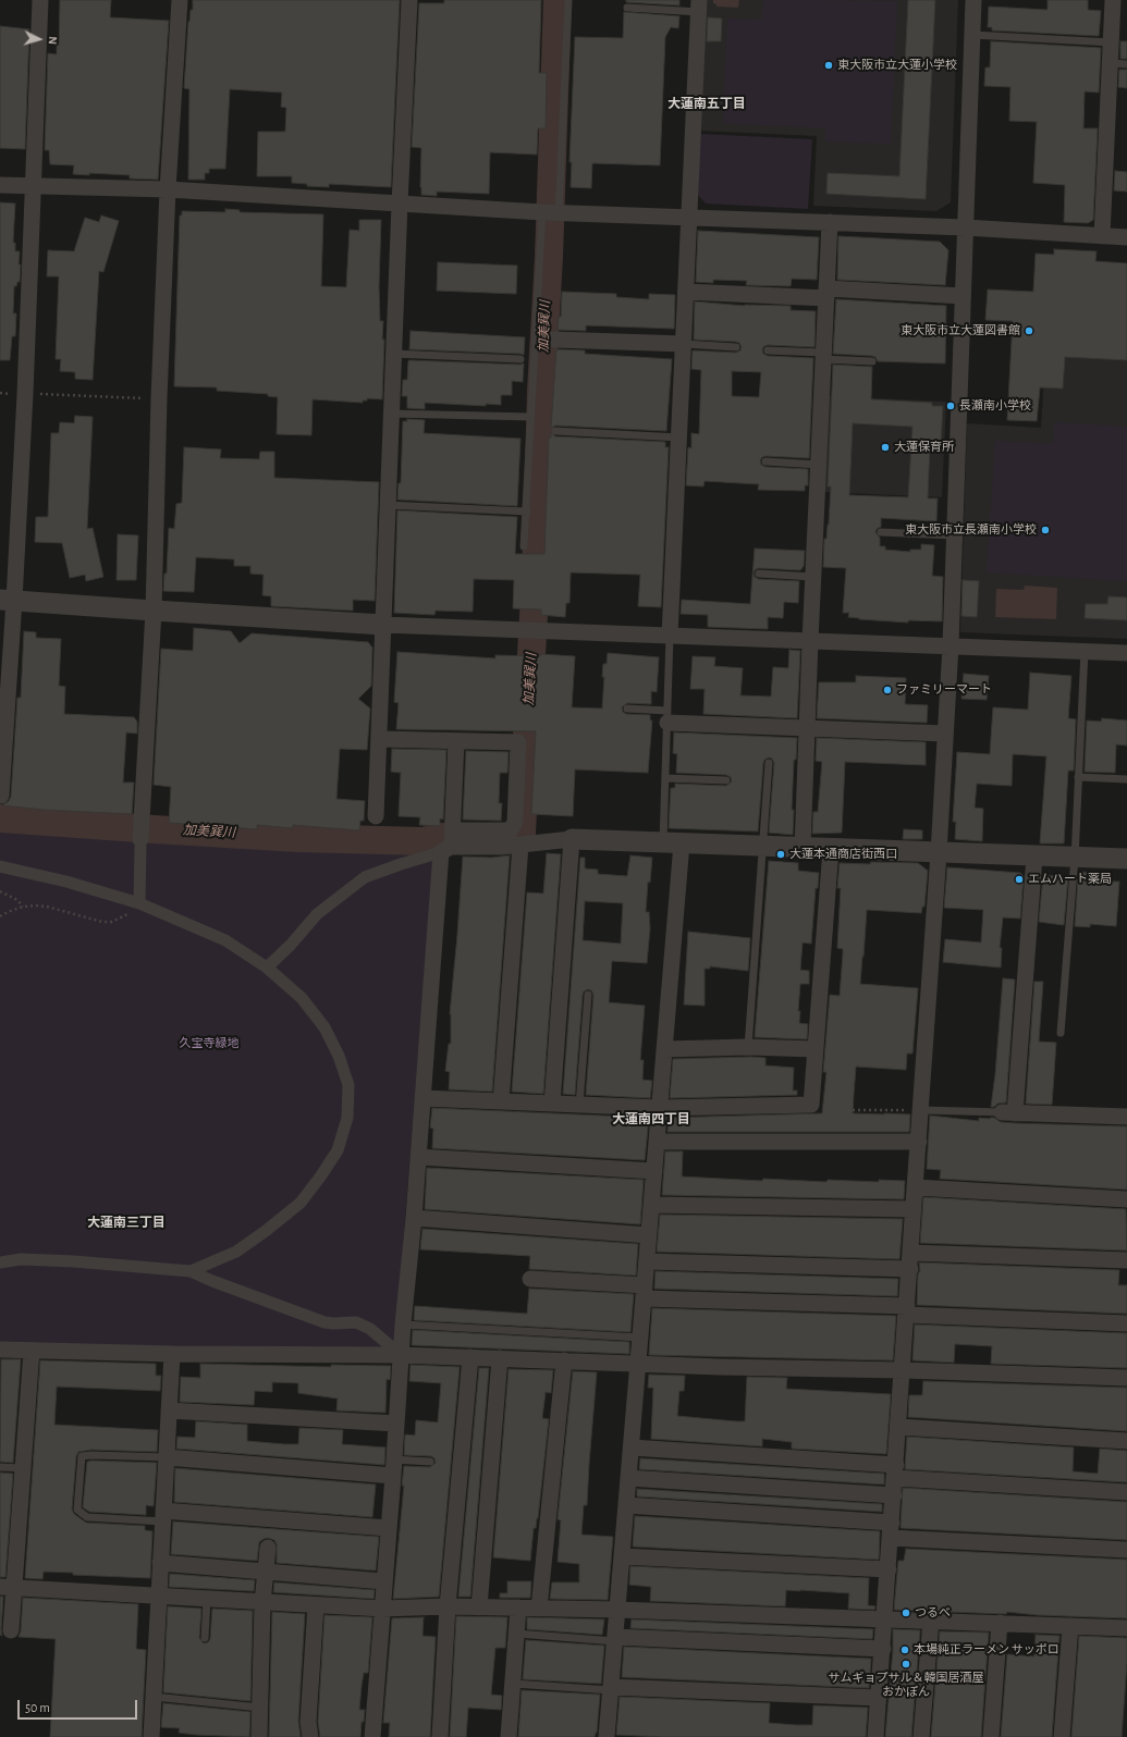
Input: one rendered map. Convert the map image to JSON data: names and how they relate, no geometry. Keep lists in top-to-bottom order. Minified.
{"districts":["大蓮南五丁目","大蓮南四丁目","大蓮南三丁目"],"water":["加美巽川"],"parks":["久宝寺緑地"],"places":["東大阪市立大蓮小学校","東大阪市立大蓮図書館","長瀬南小学校","大蓮保育所","東大阪市立長瀬南小学校","ファミリーマート","大蓮本通商店街西口","エムハート薬局","つるべ","本場純正ラーメン サッポロ","サムギョプサル＆韓国居酒屋 おかぽん"],"scale_bar":"50 m","north":"right"}
